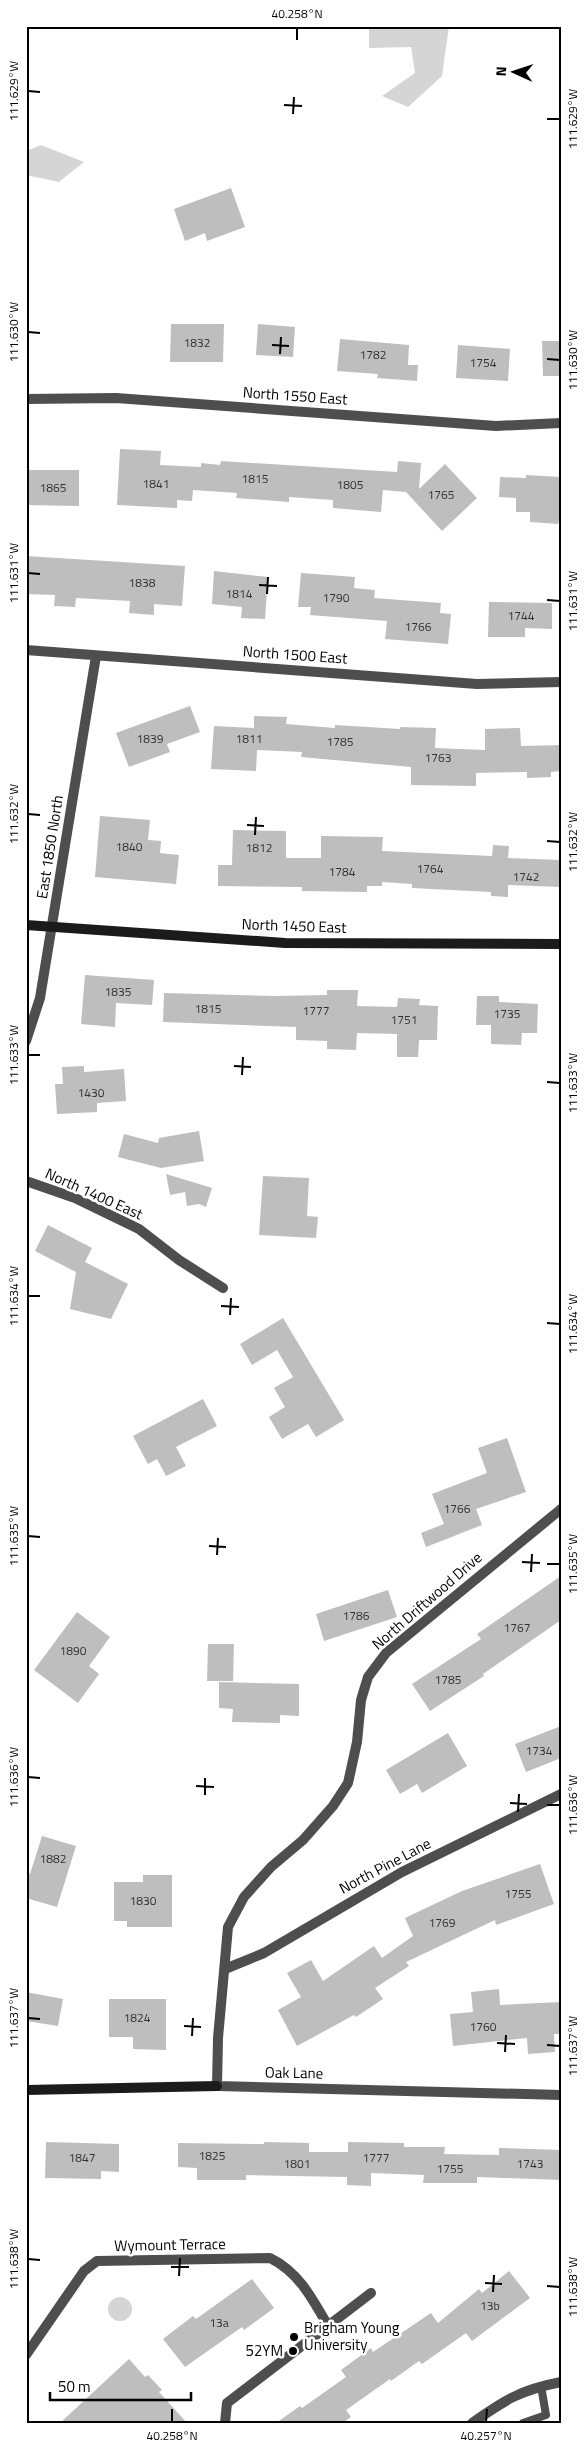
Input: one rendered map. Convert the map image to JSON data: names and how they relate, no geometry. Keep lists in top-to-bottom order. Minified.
{"streets":{"street":["North 1550 East","North 1500 East","East 1850 North","North 1450 East","North 1400 East","North Driftwood Drive","North Pine Lane","Oak Lane","Wymount Terrace"]},"crossings":[["North 1500 East","East 1850 North"],["East 1850 North","North 1450 East"],["North Driftwood Drive","North Pine Lane"],["North Driftwood Drive","Oak Lane"]],"places":["Brigham Young University","52YM"],"house_numbers":["1832","1782","1754","1815","1841","1805","1865","1765","1838","1814","1790","1744","1766","1839","1811","1785","1763","1840","1812","1764","1784","1742","1835","1815","1777","1735","1751","1430","1766","1786","1767","1890","1785","1734","1882","1755","1830","1769","1824","1760","1825","1847","1777","1801","1743","1755","13b","13a"],"scale_bar":"50 m","north":"left","coordinates":["40.258°N","111.629°W","111.630°W","111.631°W","111.632°W","111.633°W","111.634°W","111.635°W","111.636°W","111.637°W","111.638°W","40.257°N"]}
